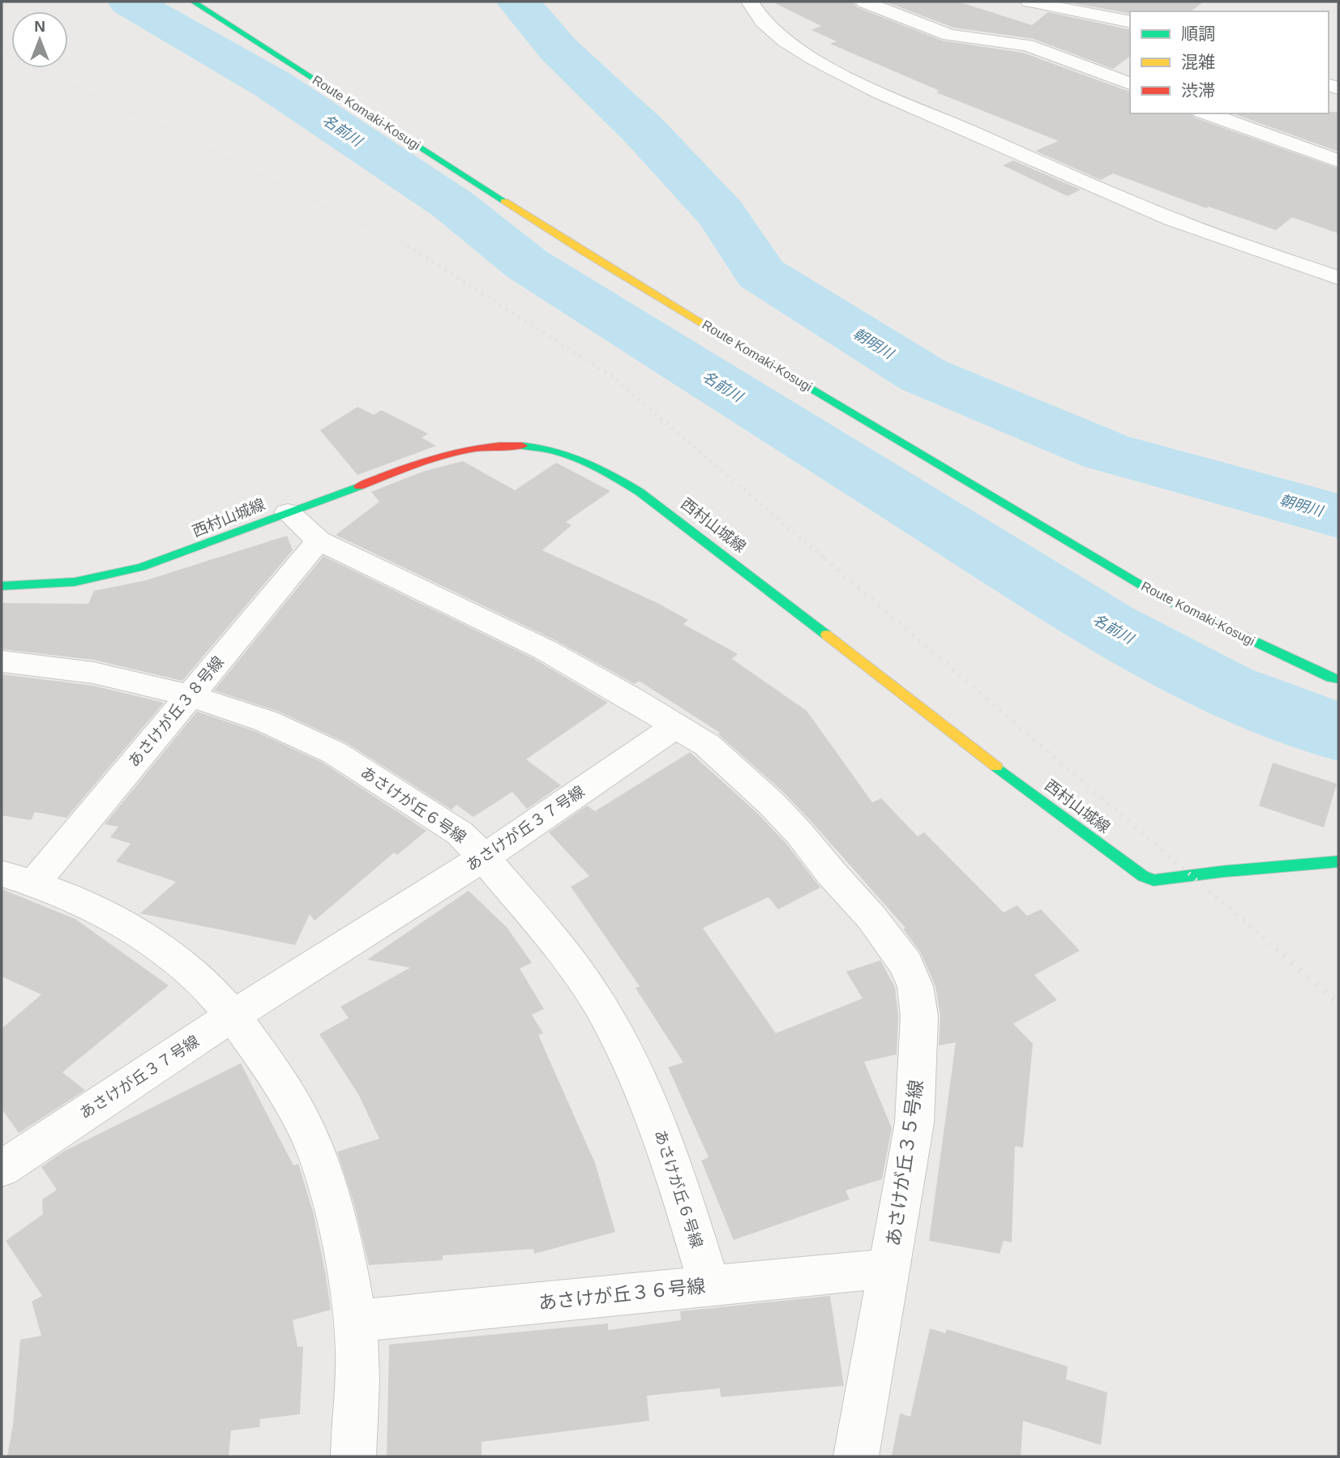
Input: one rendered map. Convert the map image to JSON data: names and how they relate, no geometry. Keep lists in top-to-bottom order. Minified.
{"streets":{"main road":["Route Komaki-Kosugi","西村山城線"],"street":["あさけが丘３８号線","あさけが丘６号線","あさけが丘３７号線","あさけが丘３５号線","あさけが丘３６号線"]},"crossings":[["あさけが丘３８号線","あさけが丘６号線"],["あさけが丘６号線","あさけが丘３７号線"],["あさけが丘６号線","あさけが丘３６号線"],["あさけが丘３７号線","あさけが丘３５号線"],["あさけが丘３５号線","あさけが丘３６号線"]],"water":["名前川","朝明川"],"legend":["順調","混雑","渋滞"],"north":"top"}
